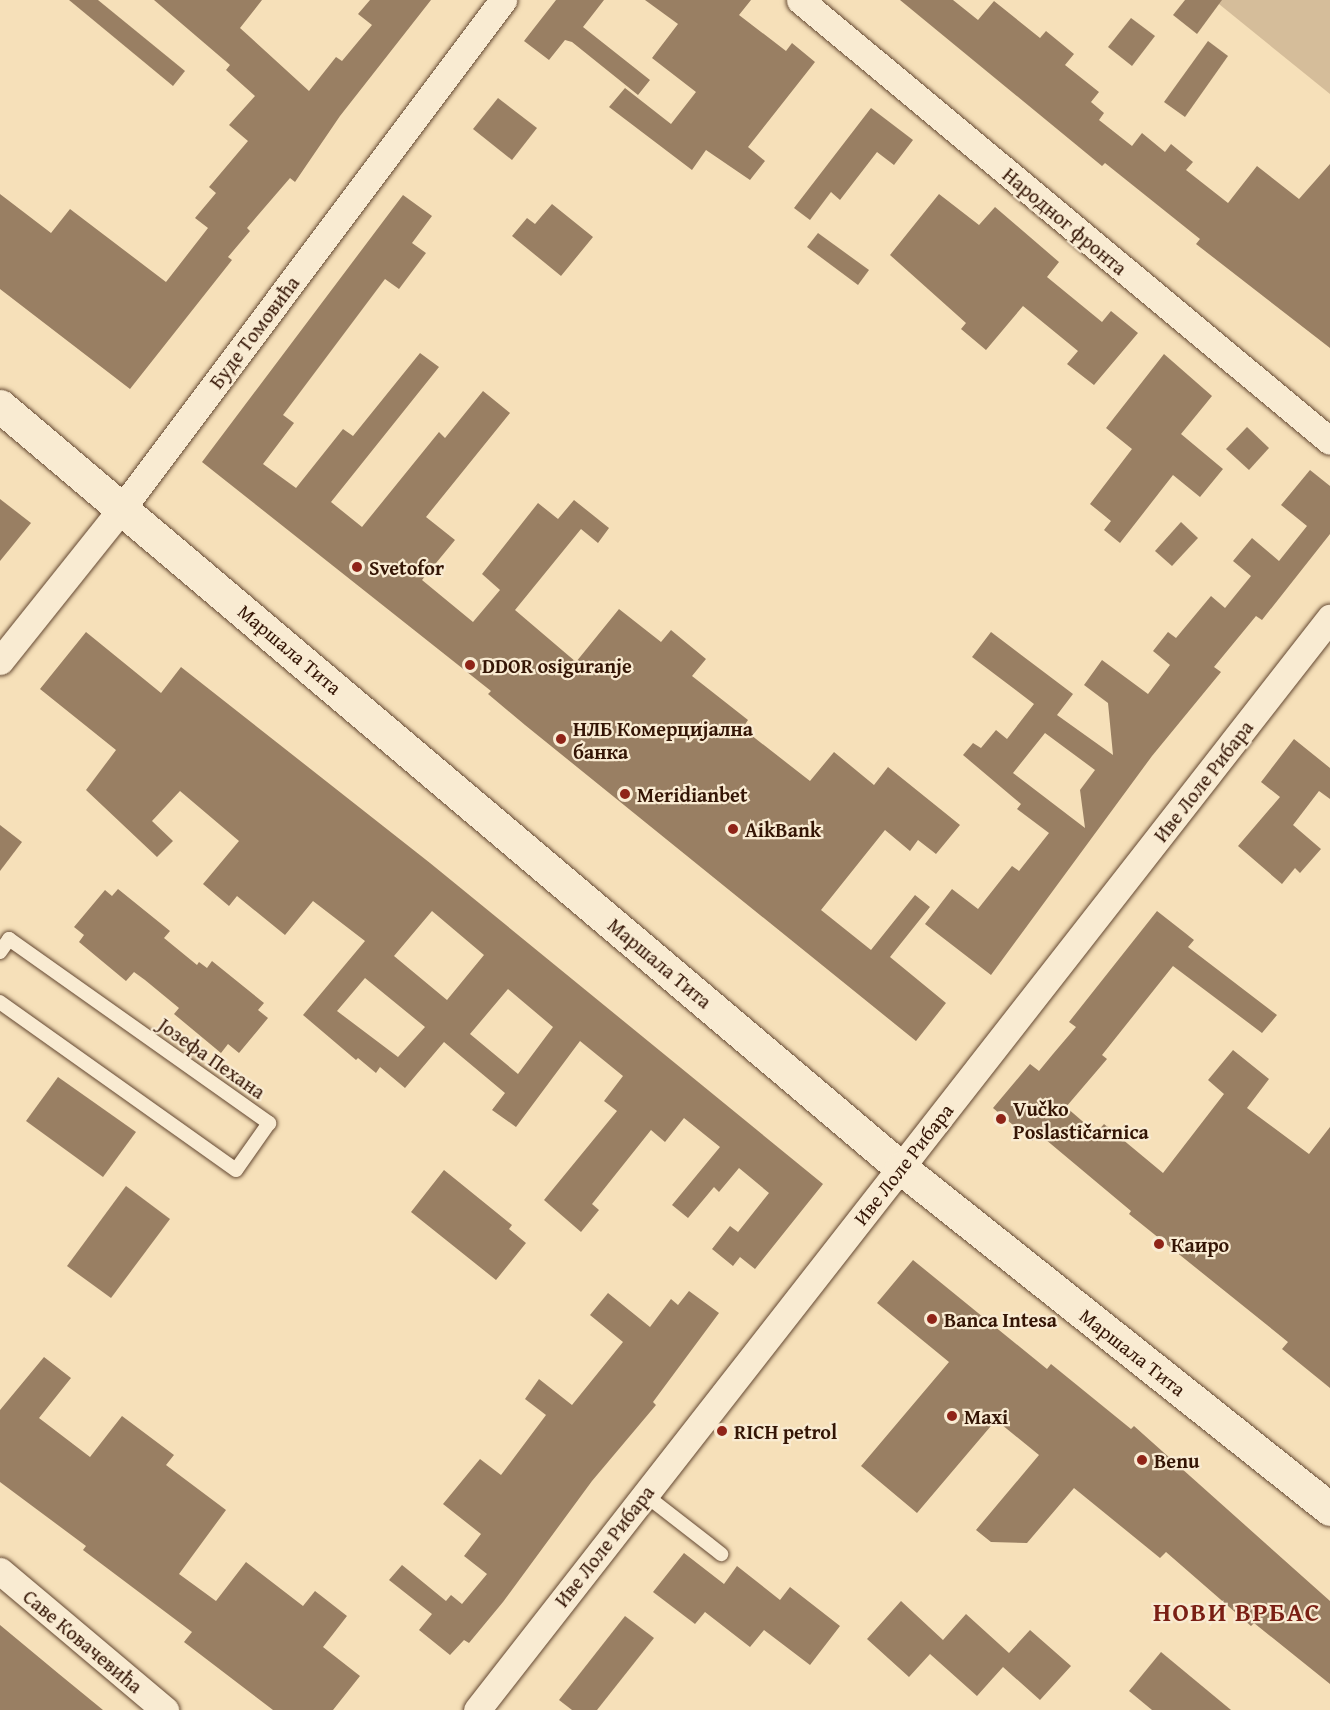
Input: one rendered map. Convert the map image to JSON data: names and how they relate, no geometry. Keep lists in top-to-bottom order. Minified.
{"streets":{"street":["Народног фронта","Буде Томовића","Маршала Тита","Иве Лоле Рибара","Саве Ковачевића"],"lane":["Јозефа Пехана"]},"crossings":[["Буде Томовића","Маршала Тита"],["Маршала Тита","Иве Лоле Рибара"]],"districts":["НОВИ ВРБАС"],"places":["Svetofor","DDOR osiguranje","НЛБ Комерцијална банка","Meridianbet","AikBank","Vučko Poslastičarnica","Каиро","Banca Intesa","Maxi","RICH petrol","Benu"]}
